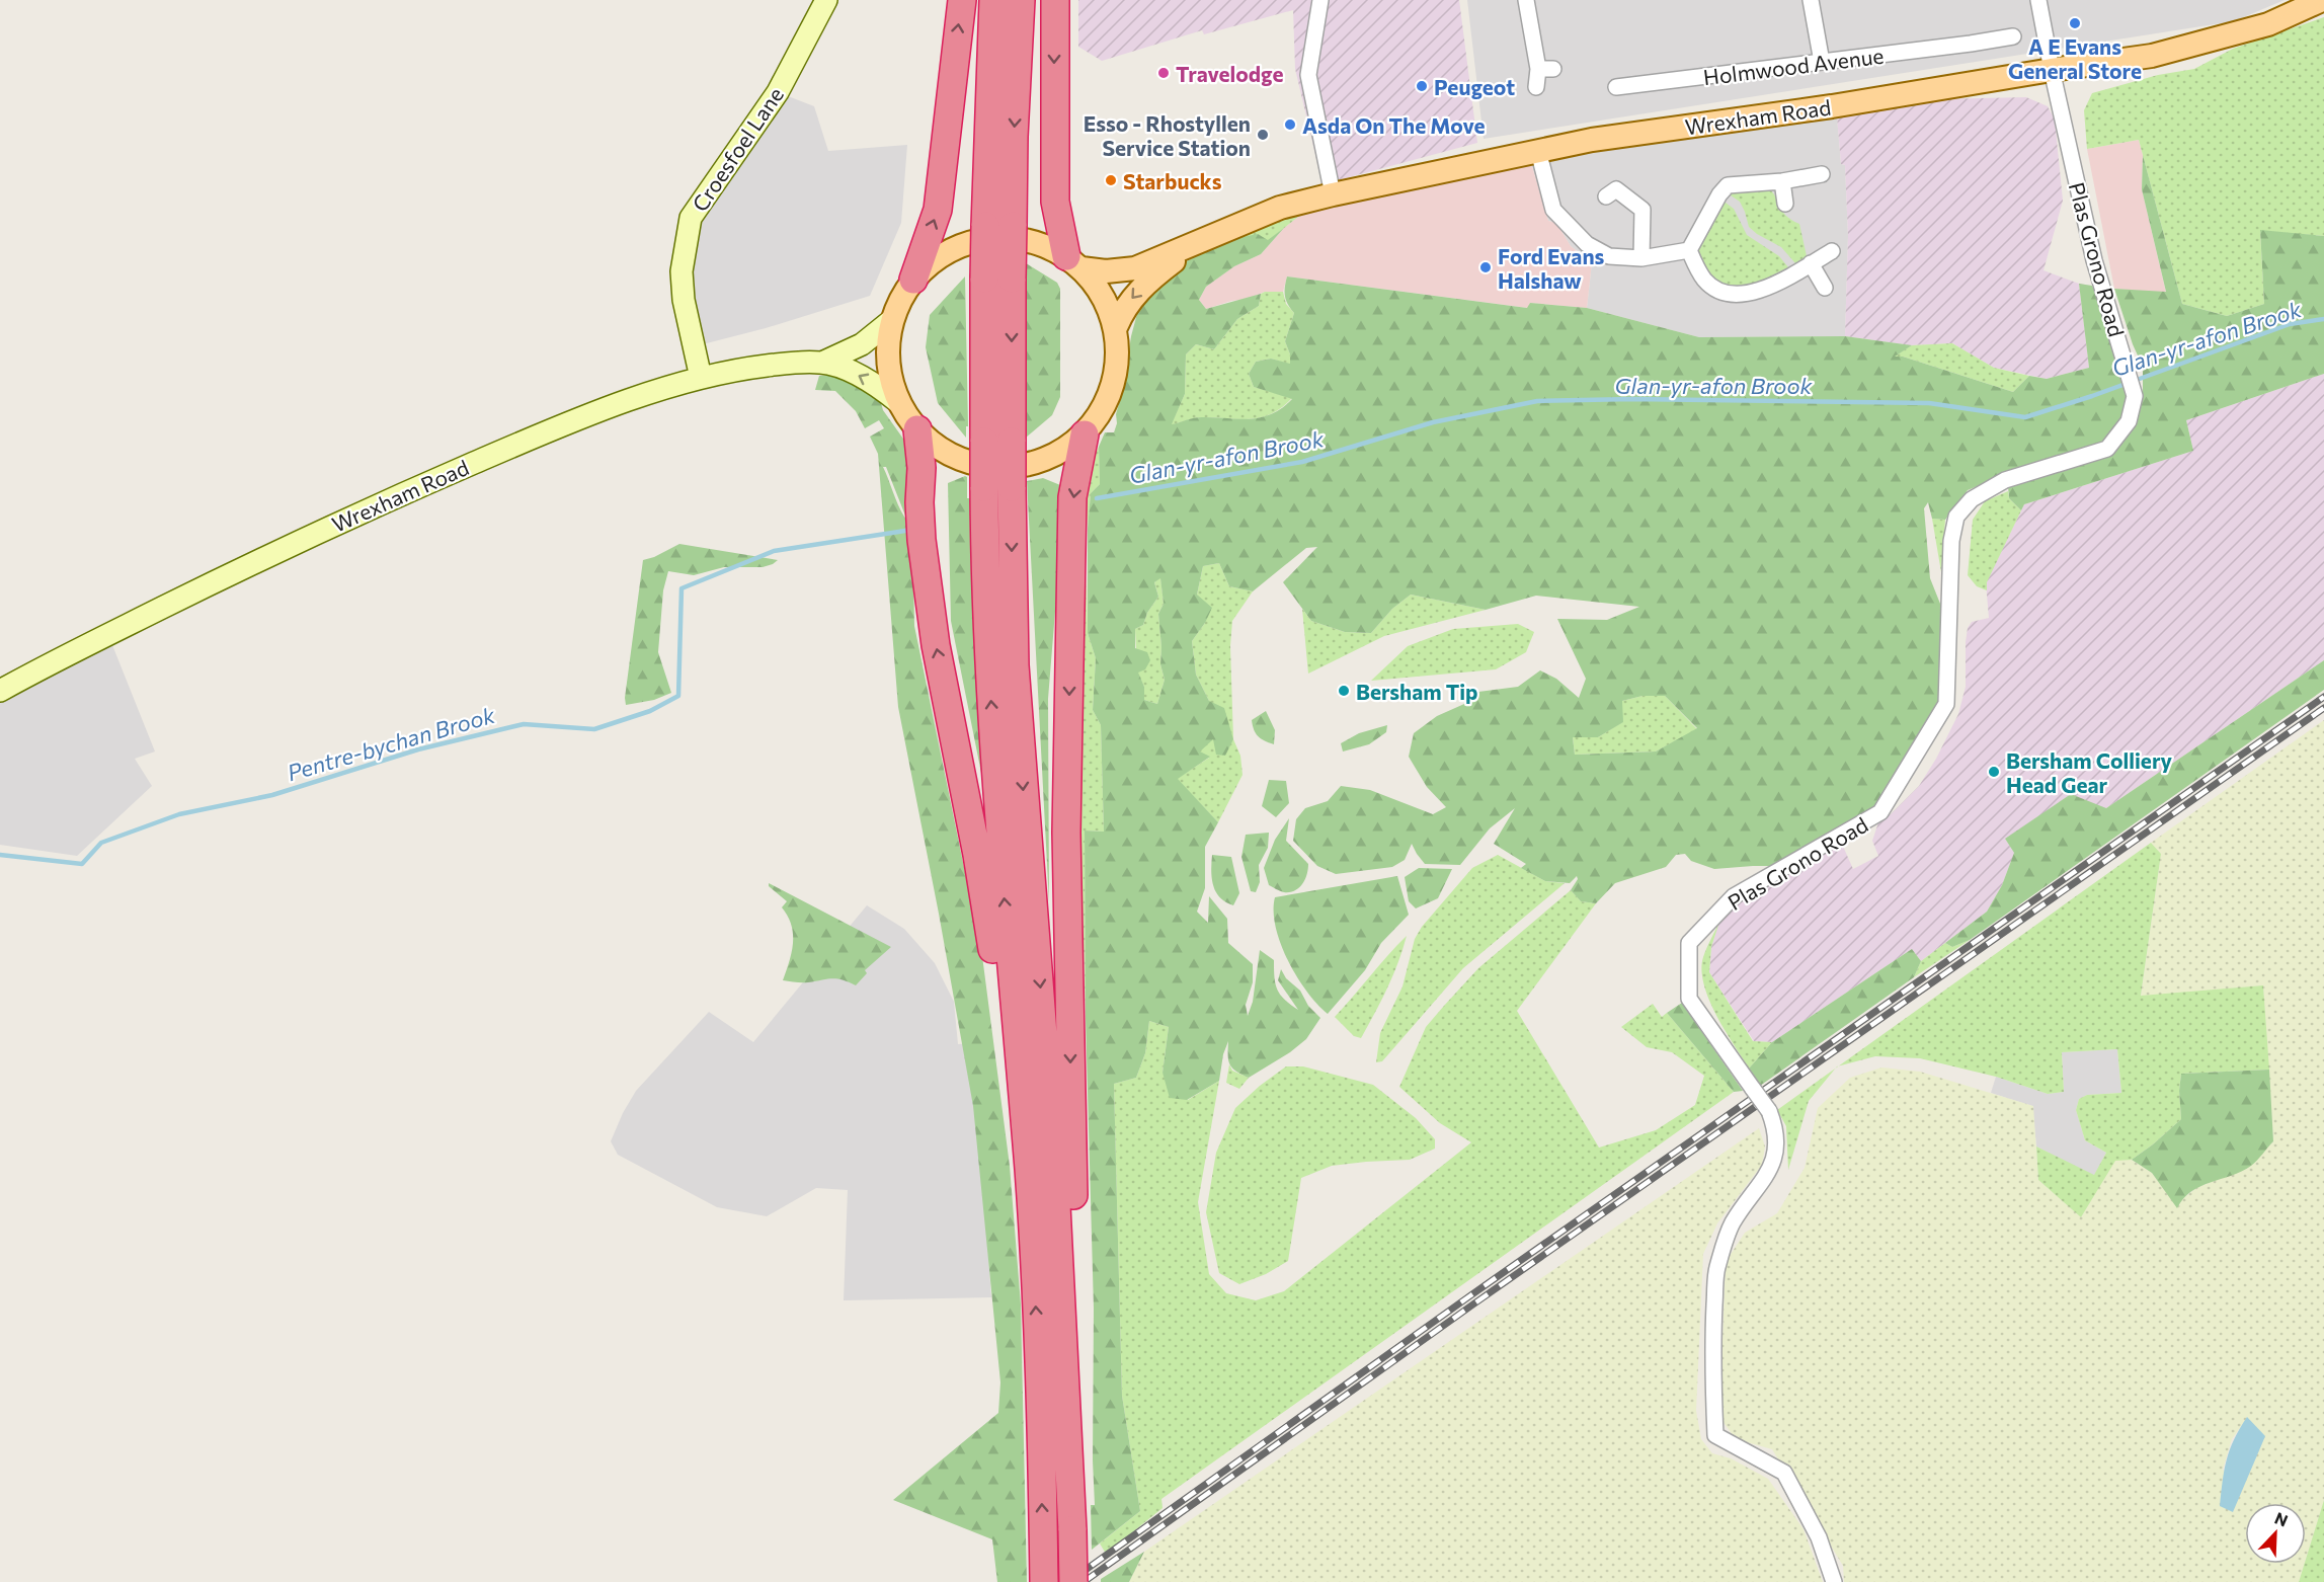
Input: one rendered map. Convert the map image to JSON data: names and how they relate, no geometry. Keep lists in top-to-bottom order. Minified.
{"streets":{"main road":["Wrexham Road","Croesfoel Lane"],"street":["Holmwood Avenue","Plas Grono Road"]},"crossings":[["Wrexham Road","Croesfoel Lane"],["Wrexham Road","Plas Grono Road"]],"water":["Glan-yr-afon Brook","Pentre-bychan Brook"],"places":["A E Evans General Store","Travelodge","Peugeot","Asda On The Move","Esso - Rhostyllen Service Station","Starbucks","Ford Evans Halshaw","Bersham Tip","Bersham Colliery Head Gear"],"north":"top right"}
